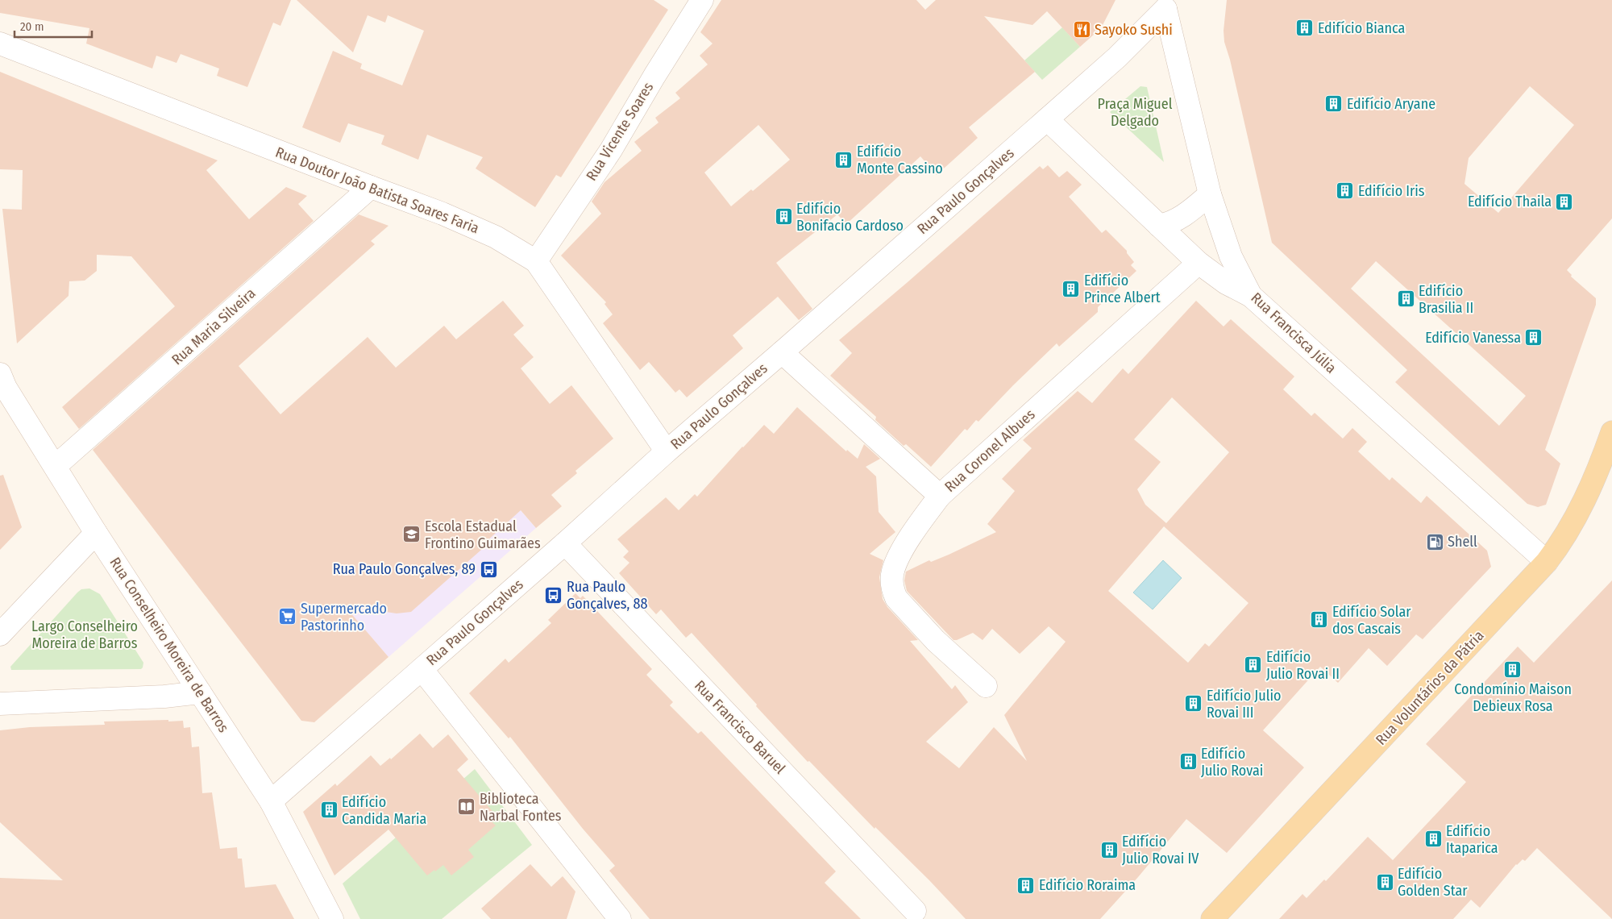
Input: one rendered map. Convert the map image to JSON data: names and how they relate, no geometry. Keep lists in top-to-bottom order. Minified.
{"streets":{"main road":["Rua Voluntários da Pátria"],"street":["Rua Vicente Soares","Rua Doutor João Batista Soares Faria","Rua Paulo Gonçalves","Rua Maria Silveira","Rua Francisca Júlia","Rua Coronel Albues","Rua Conselheiro Moreira de Barros","Rua Francisco Baruel"]},"crossings":[["Rua Vicente Soares","Rua Doutor João Batista Soares Faria"],["Rua Doutor João Batista Soares Faria","Rua Paulo Gonçalves"],["Rua Doutor João Batista Soares Faria","Rua Maria Silveira"],["Rua Paulo Gonçalves","Rua Francisca Júlia"],["Rua Paulo Gonçalves","Rua Coronel Albues"],["Rua Paulo Gonçalves","Rua Conselheiro Moreira de Barros"],["Rua Paulo Gonçalves","Rua Francisco Baruel"],["Rua Maria Silveira","Rua Conselheiro Moreira de Barros"],["Rua Francisca Júlia","Rua Voluntários da Pátria"]],"parks":["Praça Miguel Delgado","Largo Conselheiro Moreira de Barros"],"places":{"building":["Edifício Bianca","Edifício Aryane","Edifício Monte Cassino","Edifício Iris","Edifício Thaila","Edifício Bonifacio Cardoso","Edifício Prince Albert","Edifício Brasilia II","Edifício Vanessa","Edifício Solar dos Cascais","Edifício Julio Rovai II","Condomínio Maison Debieux Rosa","Edifício Julio Rovai III","Edifício Julio Rovai","Edifício Candida Maria","Edifício Itaparica","Edifício Julio Rovai IV","Edifício Golden Star","Edifício Roraima"],"restaurant":["Sayoko Sushi"],"school or university":["Escola Estadual Frontino Guimarães"],"fuel station":["Shell"],"bus stop":["Rua Paulo Gonçalves, 89","Rua Paulo Gonçalves, 88"],"supermarket":["Supermercado Pastorinho"],"library":["Biblioteca Narbal Fontes"]},"scale_bar":"20 m"}
